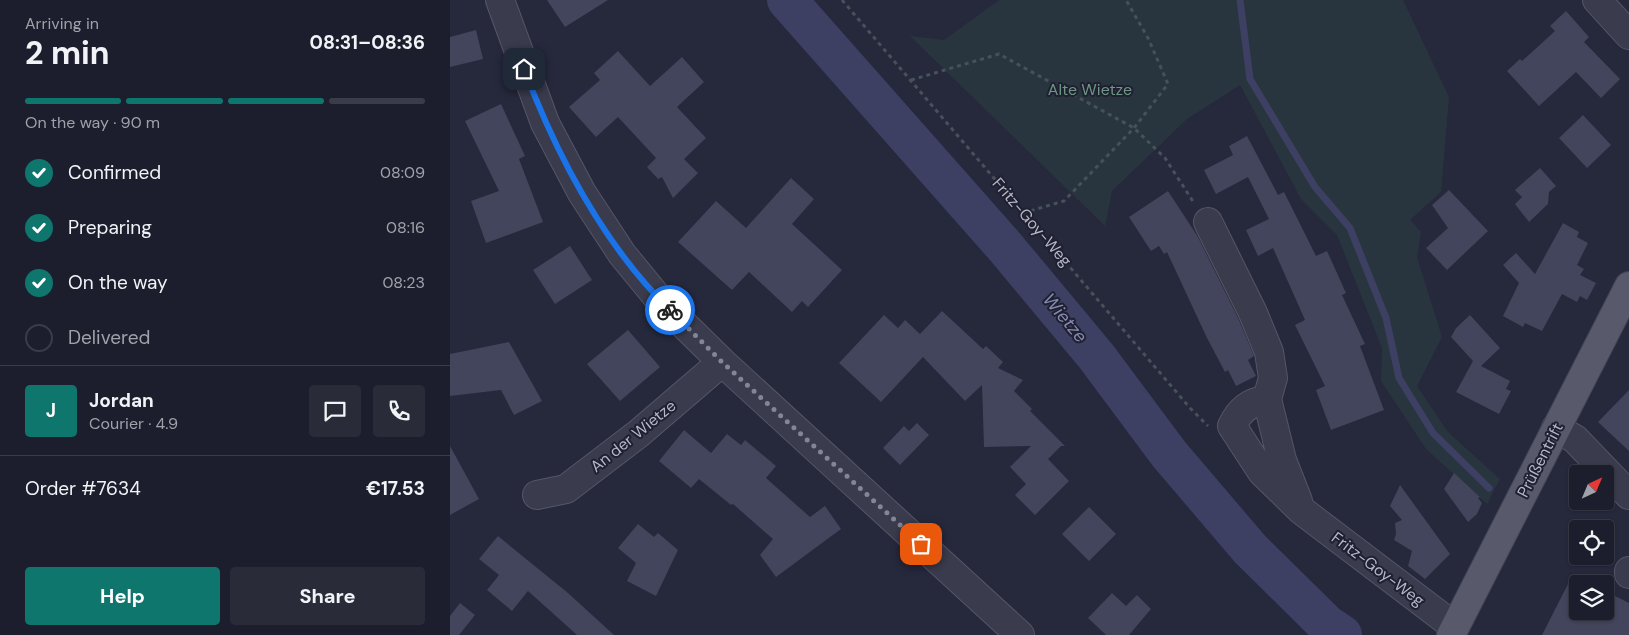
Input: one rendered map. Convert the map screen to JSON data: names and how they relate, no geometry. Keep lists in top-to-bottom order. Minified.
{"streets":{"main road":["Prüßentrift"],"street":["Fritz-Goy-Weg","An der Wietze"]},"crossings":[["Fritz-Goy-Weg","Prüßentrift"]],"water":["Wietze"],"parks":["Alte Wietze"],"north":"top right","page":{"heading":["2 min","Arriving in","08:31–08:36"],"panel":["Jordan","Courier · 4.9","Order #7634","€17.53"],"bar":"On the way · 90 m","list":[["Confirmed","08:09"],["Preparing","08:16"],["On the way","08:23"],"Delivered"],"round":"J","buttons":["Help","Share"]}}
